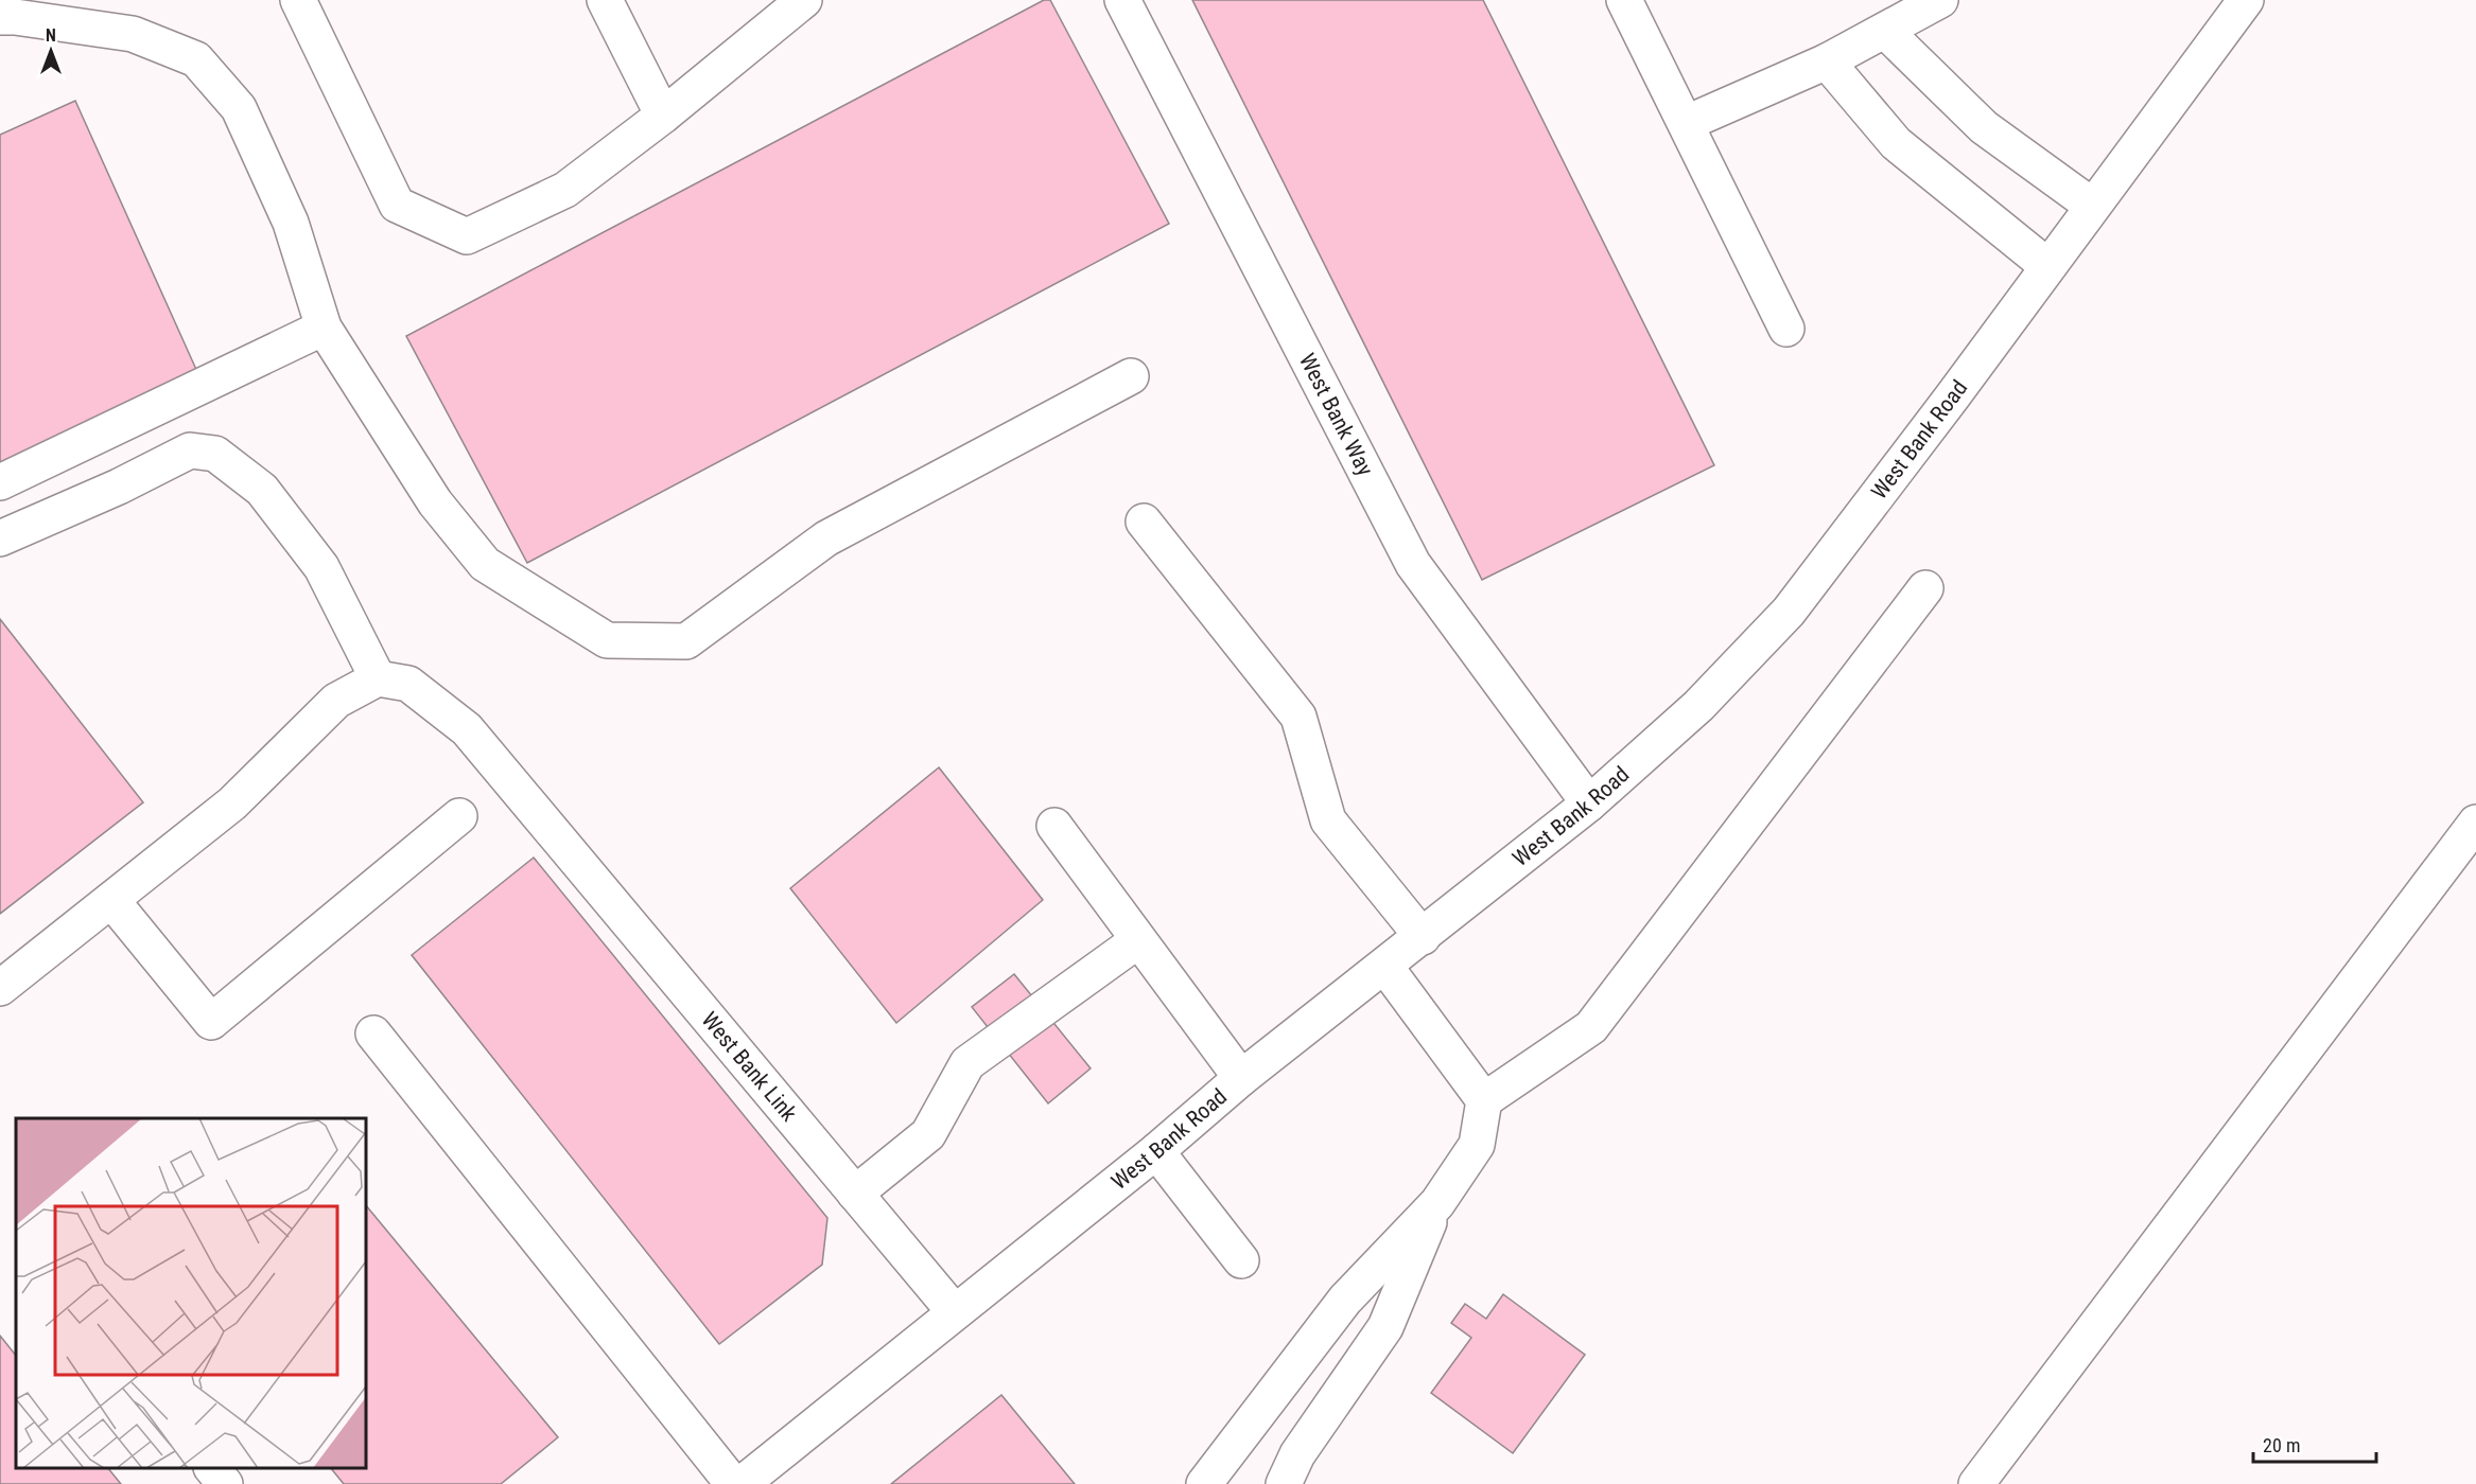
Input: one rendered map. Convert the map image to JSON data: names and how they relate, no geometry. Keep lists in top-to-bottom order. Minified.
{"streets":{"street":["West Bank Way","West Bank Road","West Bank Link"]},"crossings":[["West Bank Way","West Bank Road"],["West Bank Road","West Bank Link"]],"scale_bar":"20 m","north":"top"}
